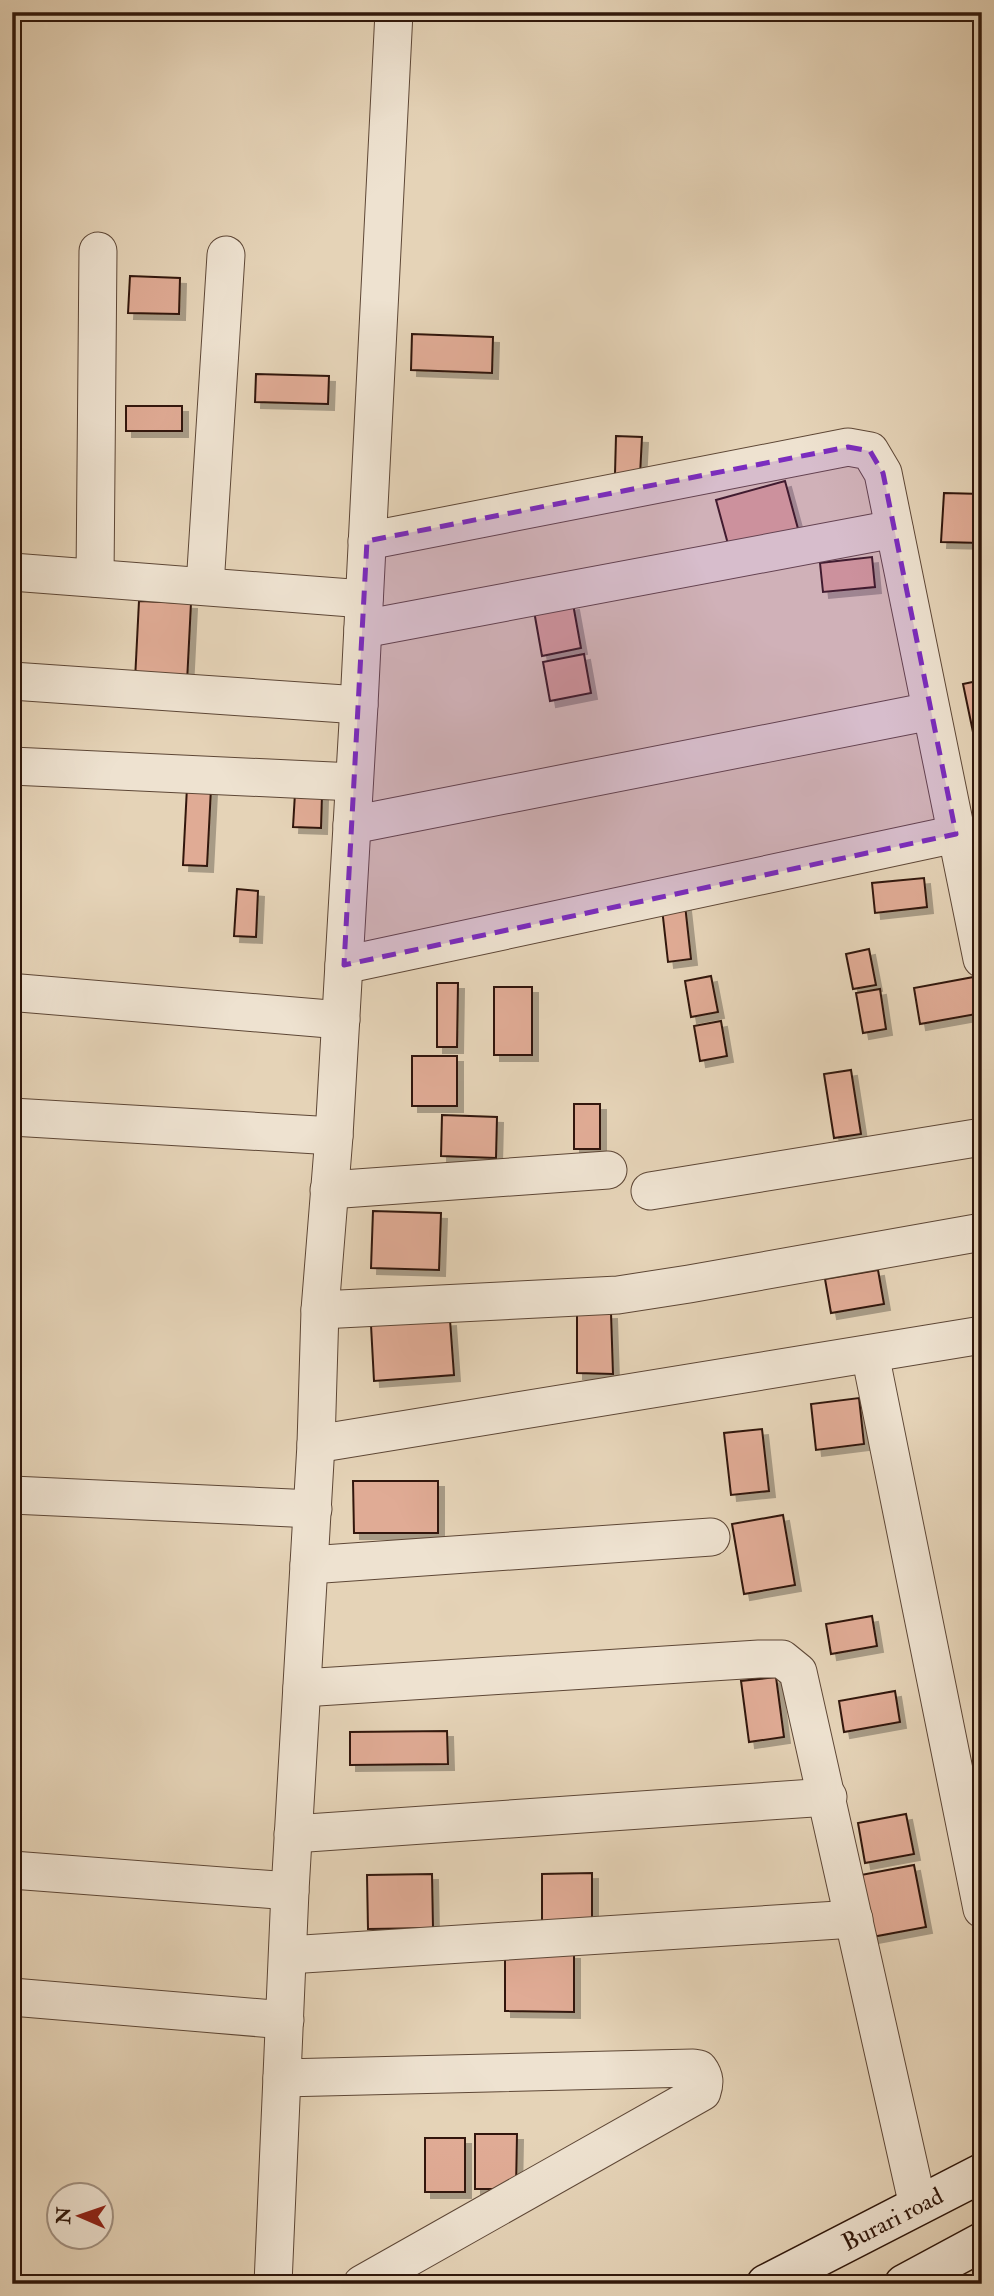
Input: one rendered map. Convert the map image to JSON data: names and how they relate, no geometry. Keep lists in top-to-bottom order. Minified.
{"streets":{"main road":["Burari road"]},"north":"left"}
